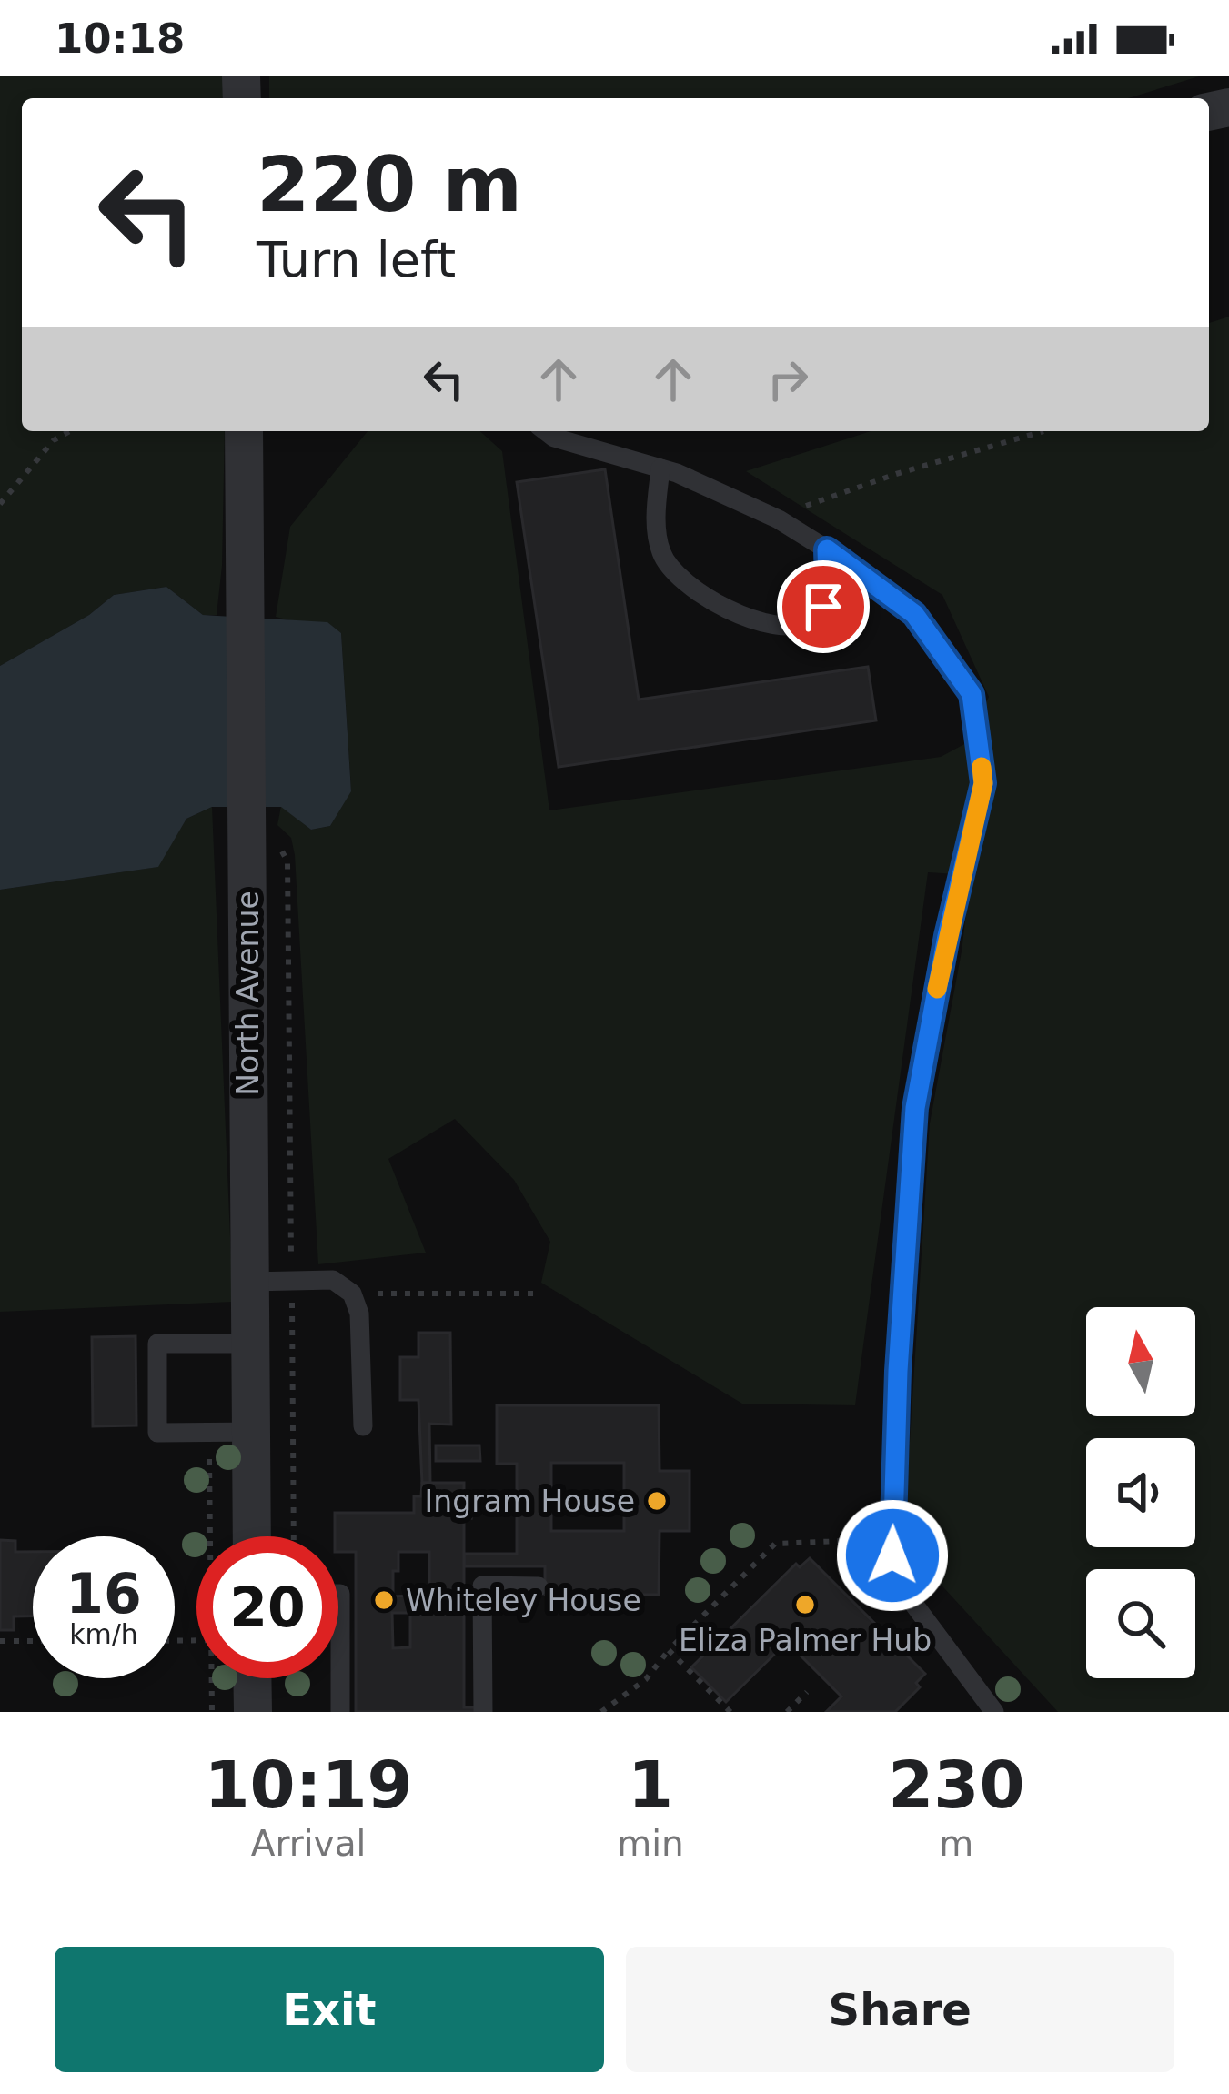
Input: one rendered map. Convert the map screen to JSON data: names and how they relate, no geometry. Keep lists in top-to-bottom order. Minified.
{"streets":{"street":["North Avenue"]},"places":["Ingram House","Whiteley House","Eliza Palmer Hub"],"north":"top","page":{"status":"10:18","turn":["220 m","Turn left"],"speed":"16 km/h","limit":"20","eta":["10:19","Arrival","1","min","230","m"],"buttons":["Exit","Share"]}}
